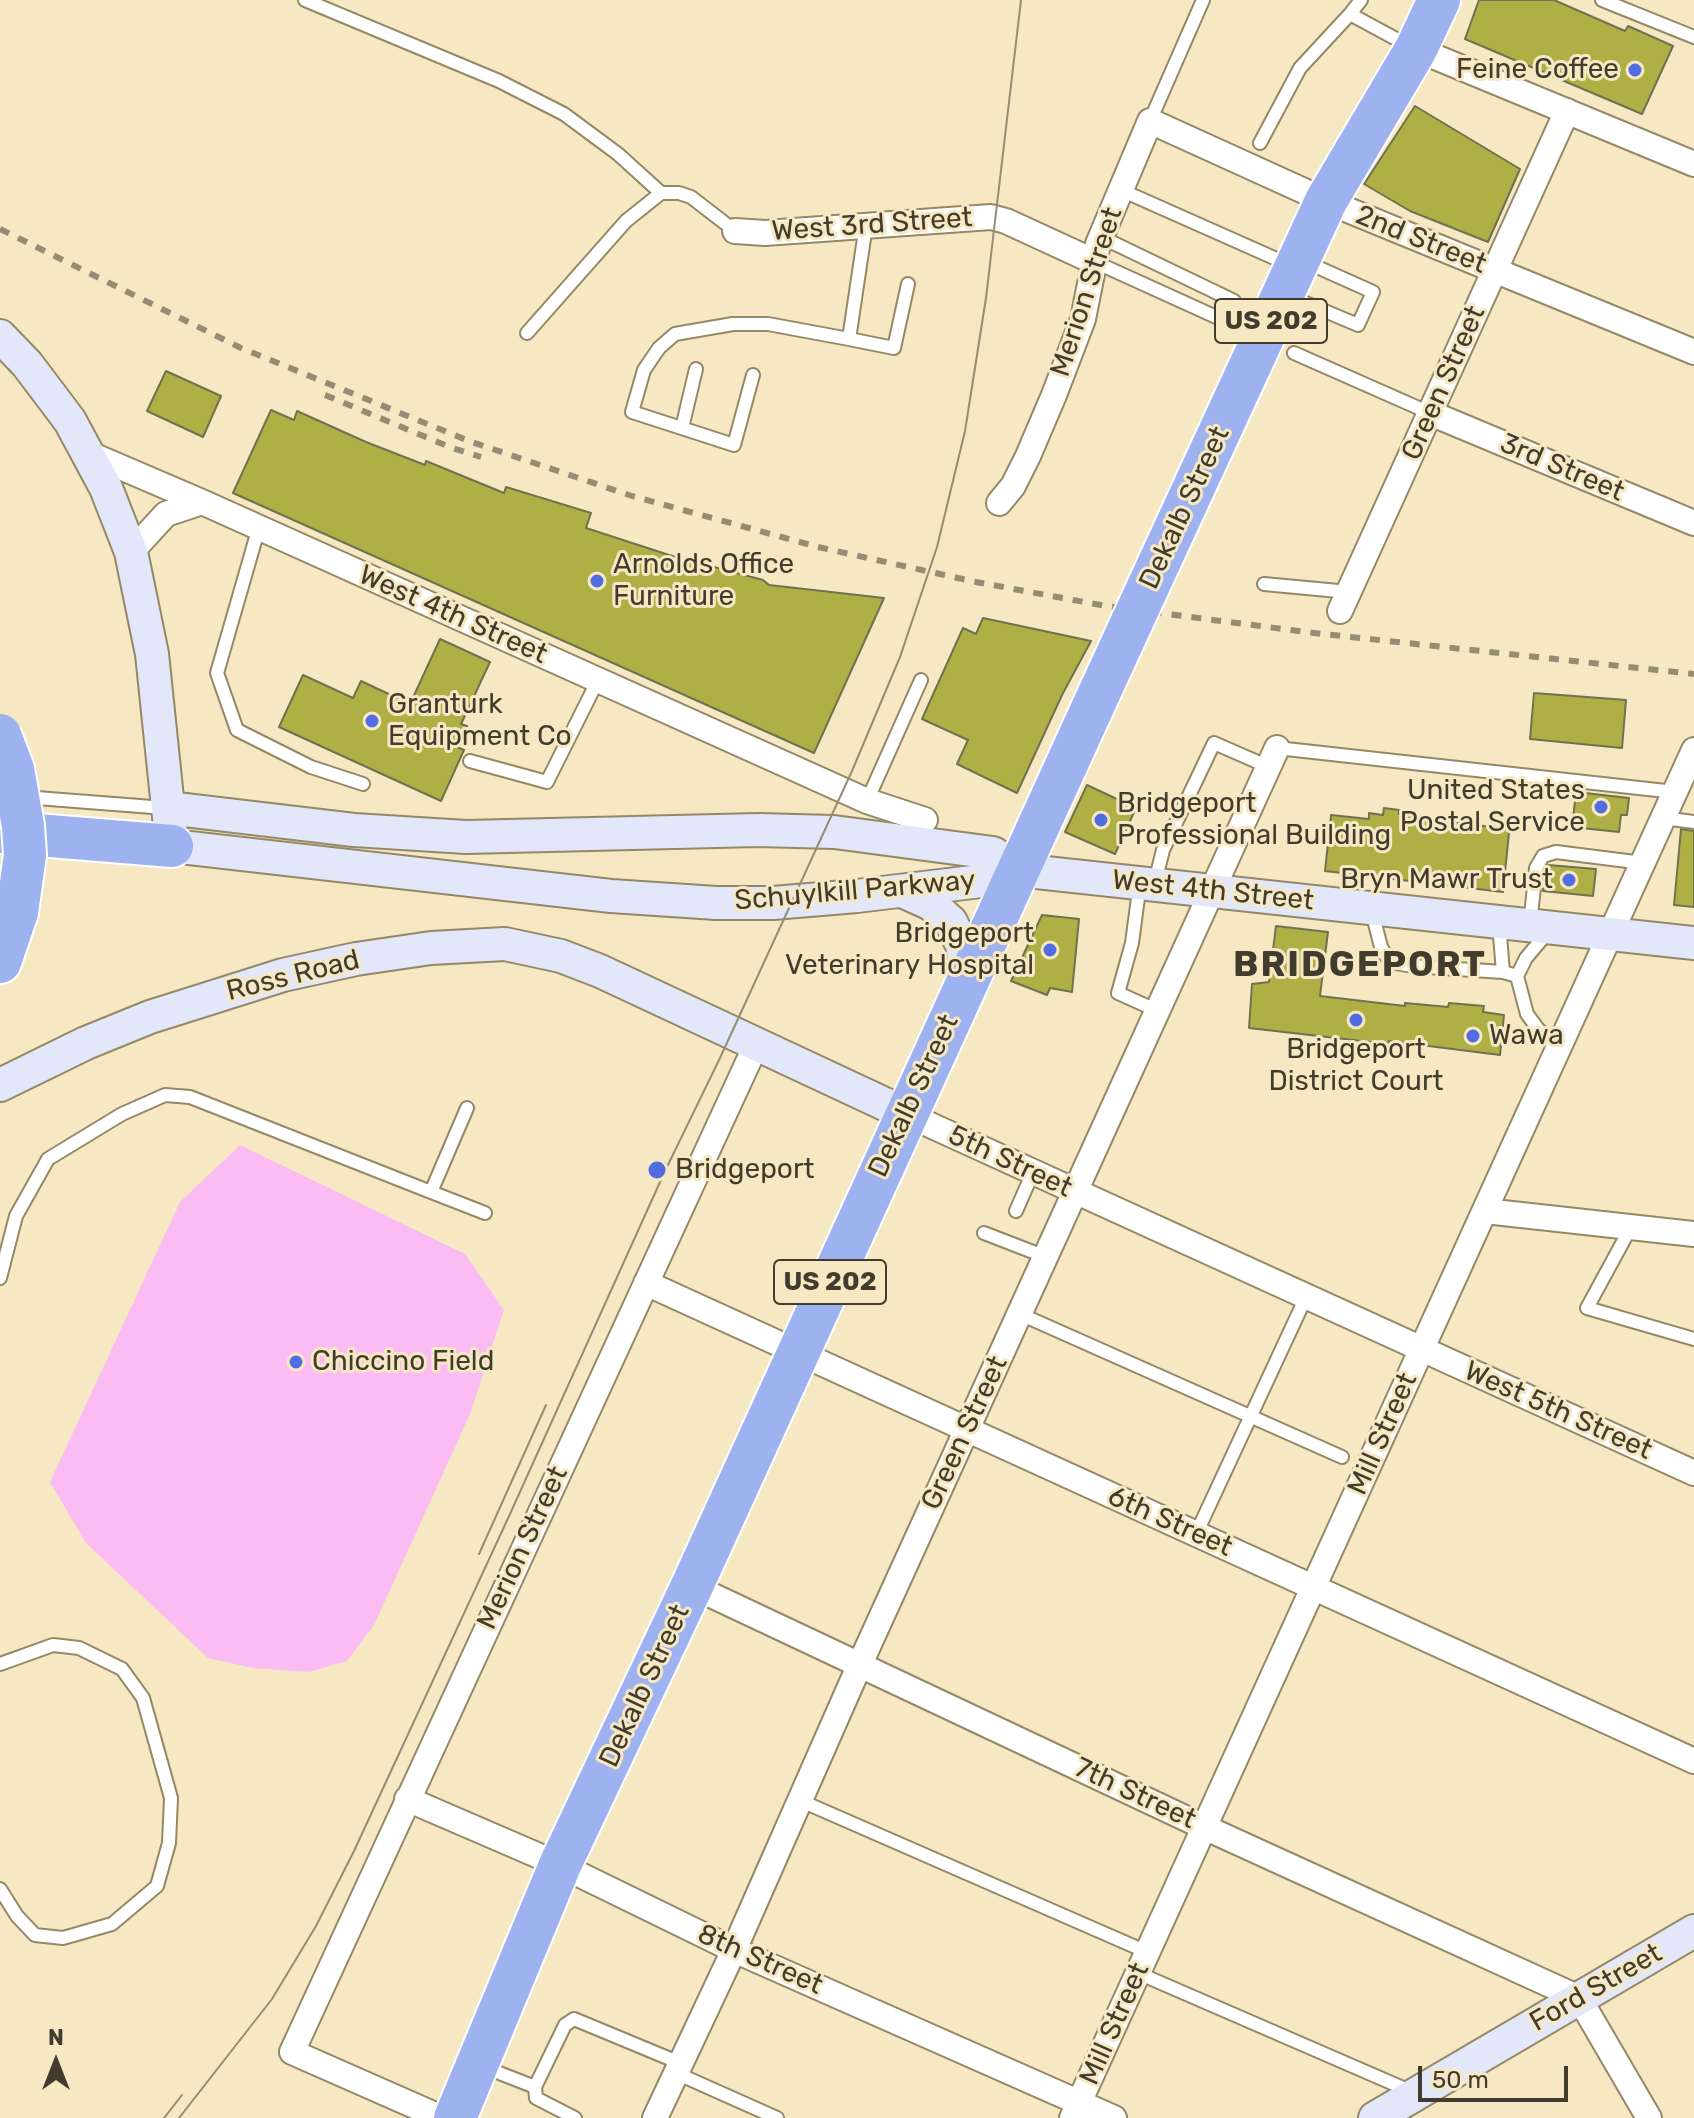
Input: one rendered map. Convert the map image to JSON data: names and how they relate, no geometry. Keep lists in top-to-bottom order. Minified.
{"streets":{"highway":["US 202","Dekalb Street"],"main road":["West 4th Street","Schuylkill Parkway","Ross Road","5th Street","Ford Street"],"street":["West 3rd Street","2nd Street","Merion Street","Green Street","3rd Street","West 5th Street","Mill Street","6th Street","7th Street","8th Street"]},"crossings":[["West 3rd Street","Merion Street"],["2nd Street","Merion Street"],["2nd Street","Green Street"],["2nd Street","Dekalb Street"],["Merion Street","5th Street"],["Merion Street","6th Street"],["Merion Street","8th Street"],["Green Street","3rd Street"],["Green Street","West 4th Street"],["Green Street","5th Street"],["Green Street","6th Street"],["Green Street","7th Street"],["Green Street","8th Street"],["Dekalb Street","West 4th Street"],["Dekalb Street","Schuylkill Parkway"],["Dekalb Street","5th Street"],["Dekalb Street","6th Street"],["Dekalb Street","7th Street"],["Dekalb Street","8th Street"],["West 4th Street","Schuylkill Parkway"],["West 4th Street","Mill Street"],["Ross Road","5th Street"],["5th Street","West 5th Street"],["5th Street","Mill Street"],["West 5th Street","Mill Street"],["Mill Street","6th Street"],["Mill Street","7th Street"],["Mill Street","8th Street"],["7th Street","Ford Street"]],"districts":["BRIDGEPORT"],"places":["Feine Coffee","Arnolds Office Furniture","Granturk Equipment Co","United States Postal Service","Bridgeport Professional Building","Bryn Mawr Trust","Bridgeport Veterinary Hospital","Bridgeport District Court","Wawa","Bridgeport","Chiccino Field"],"scale_bar":"50 m","north":"top"}
